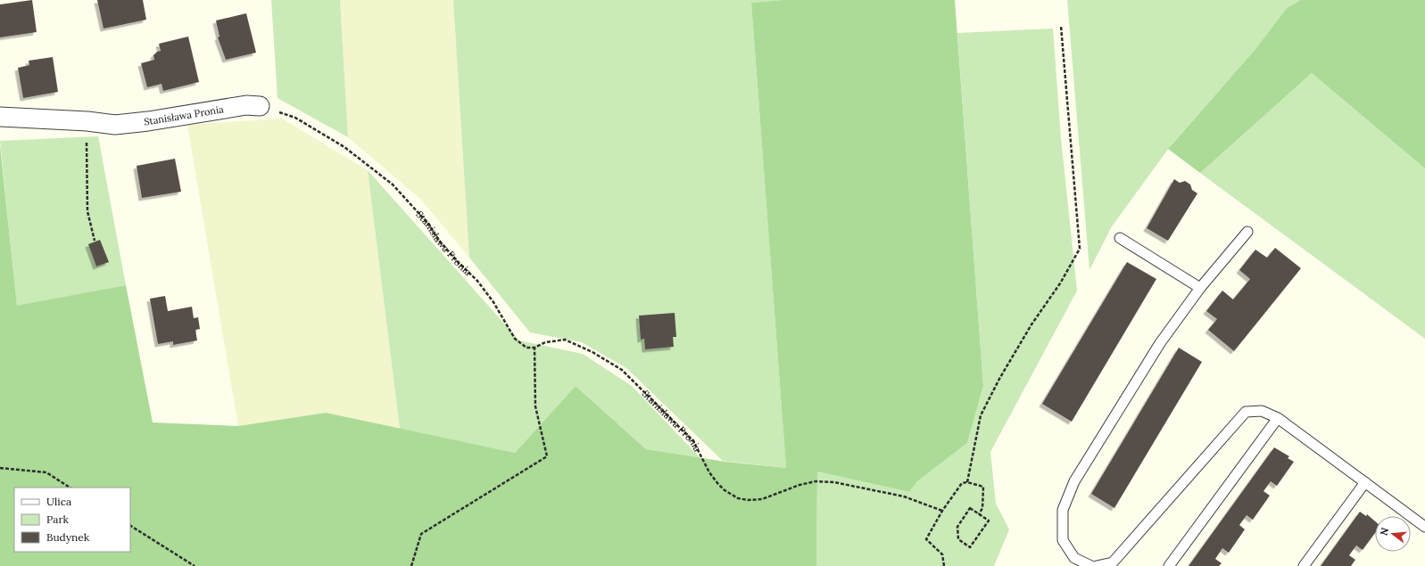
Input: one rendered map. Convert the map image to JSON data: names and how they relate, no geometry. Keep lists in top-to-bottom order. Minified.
{"streets":{"street":["Stanisława Pronia"]},"legend":["Ulica","Park","Budynek"],"north":"left"}
